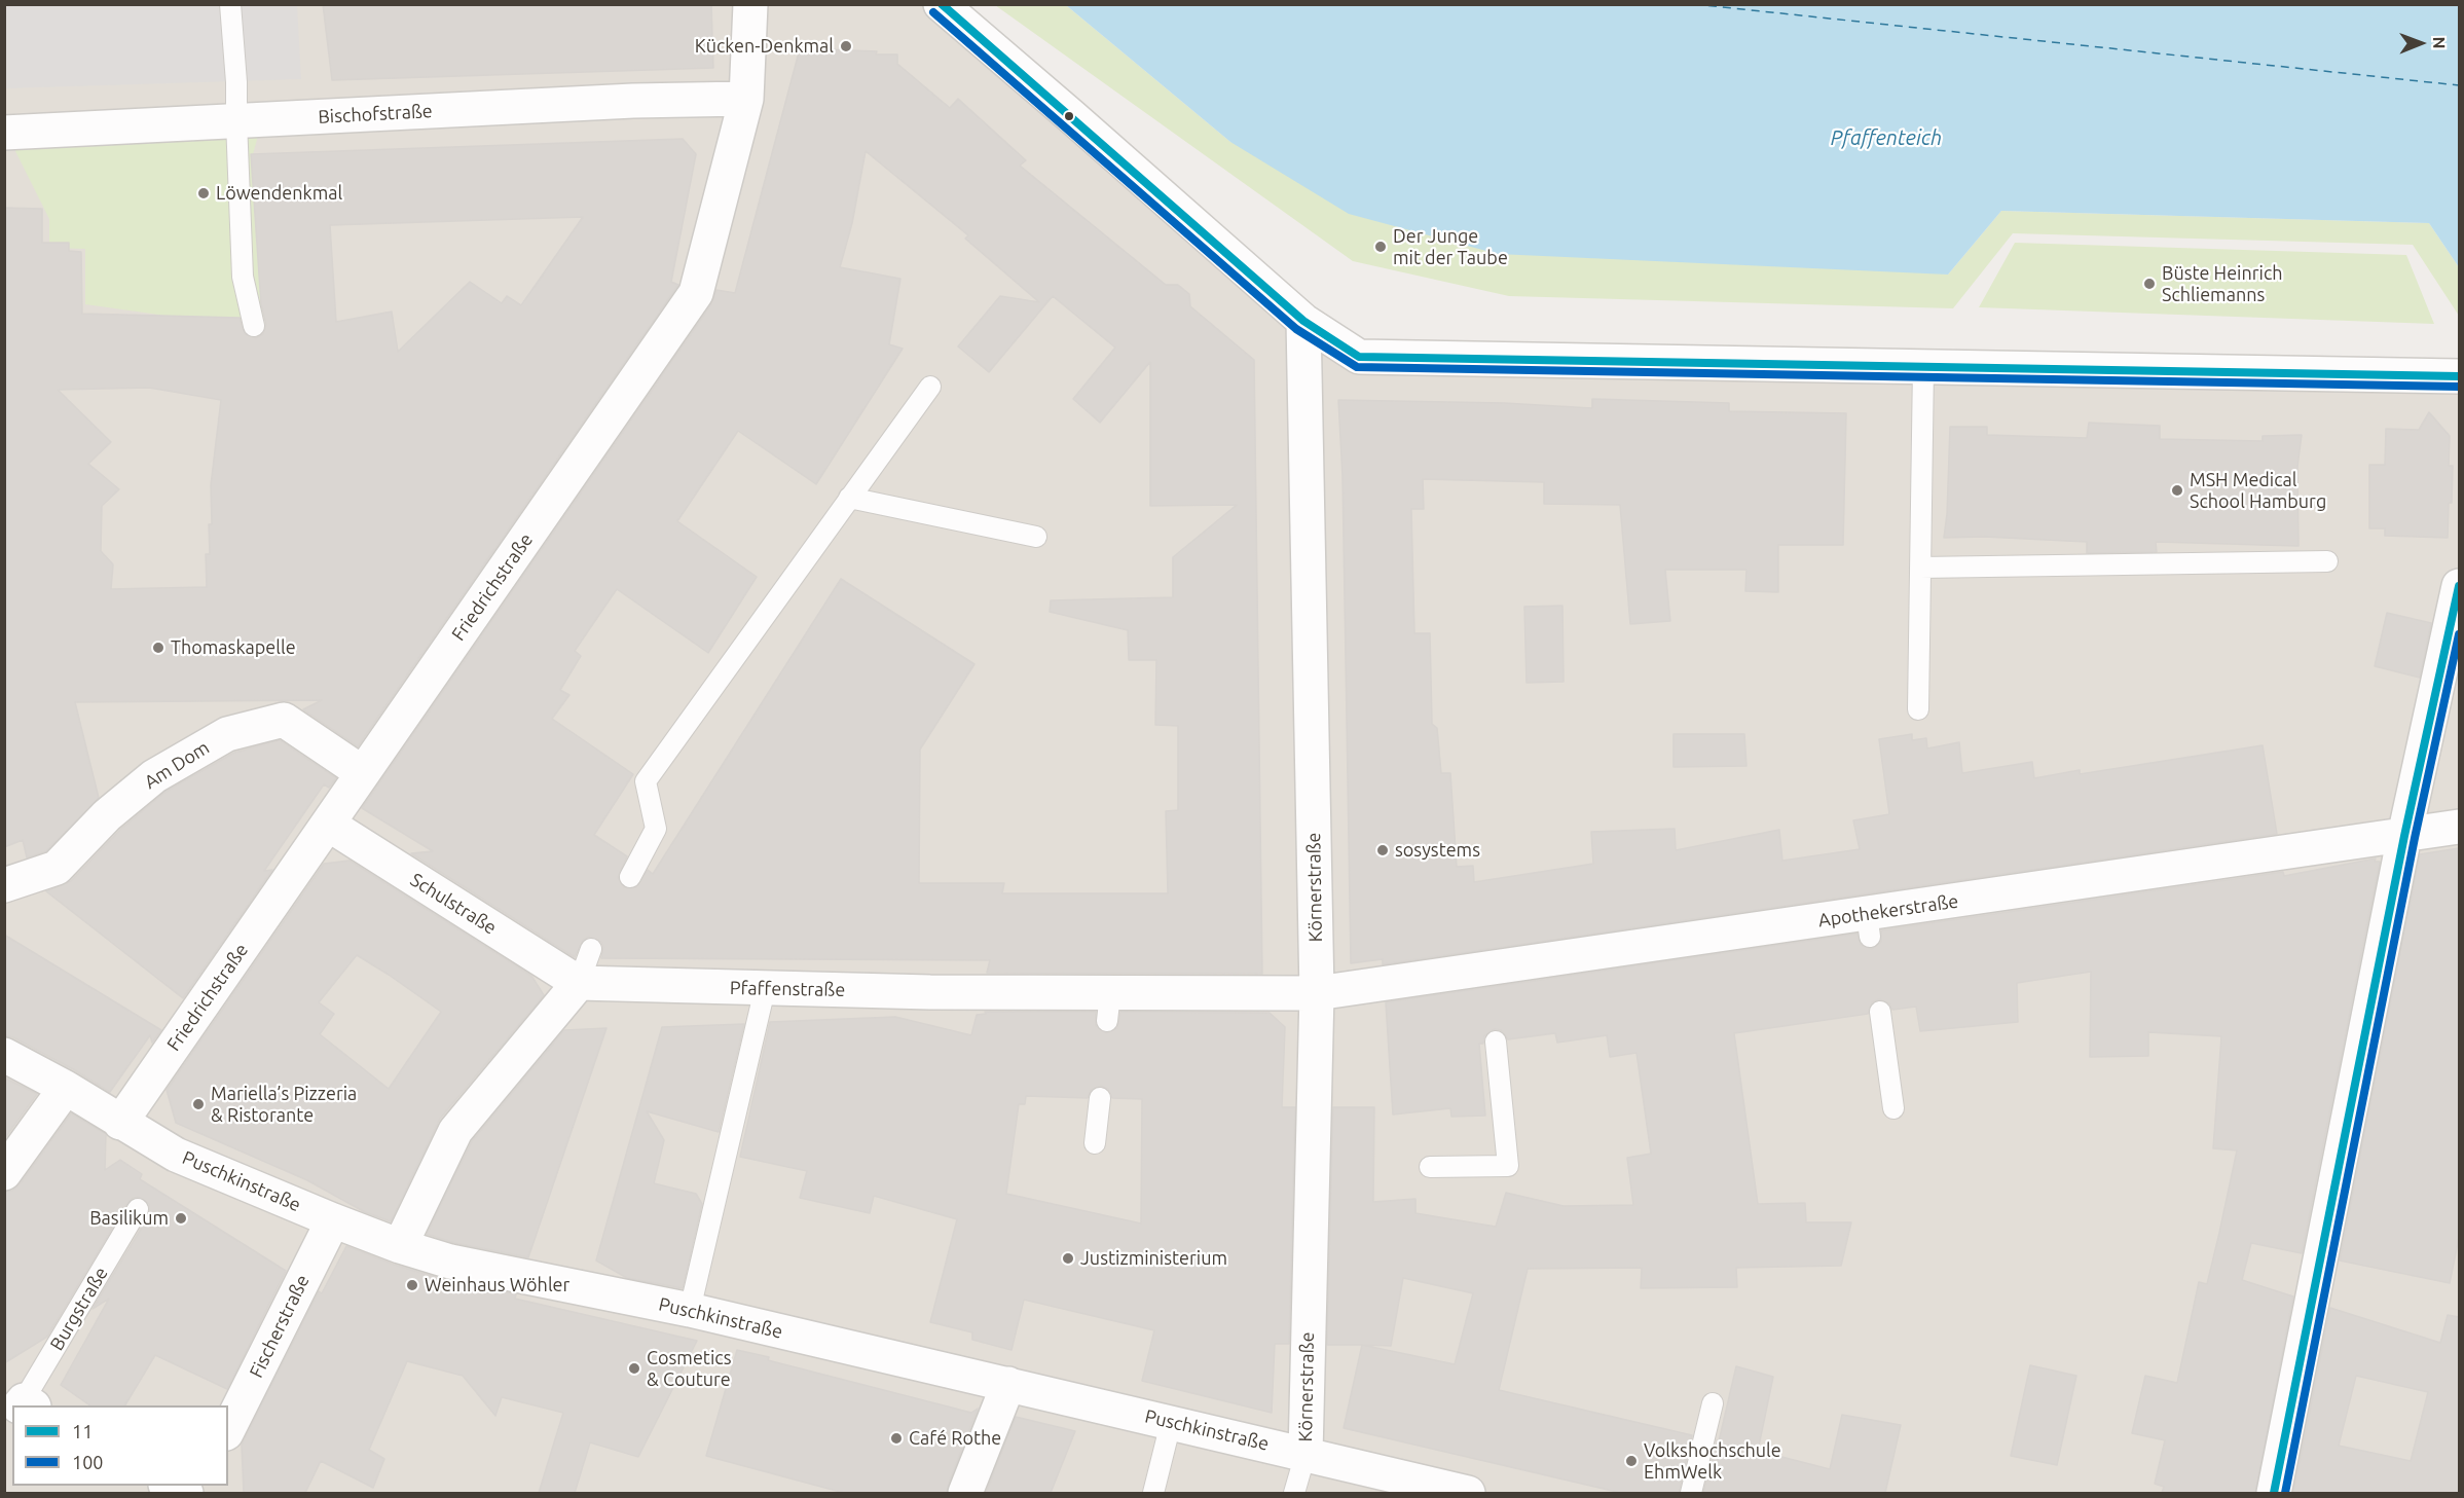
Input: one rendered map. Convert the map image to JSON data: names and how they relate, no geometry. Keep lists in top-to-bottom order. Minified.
{"streets":{"street":["Bischofstraße","Friedrichstraße","Am Dom","Körnerstraße","Schulstraße","Apothekerstraße","Pfaffenstraße","Puschkinstraße","Fischerstraße"],"lane":["Burgstraße"]},"crossings":[["Bischofstraße","Friedrichstraße"],["Friedrichstraße","Am Dom"],["Friedrichstraße","Schulstraße"],["Friedrichstraße","Puschkinstraße"],["Körnerstraße","Apothekerstraße"],["Körnerstraße","Pfaffenstraße"],["Körnerstraße","Puschkinstraße"],["Schulstraße","Pfaffenstraße"],["Apothekerstraße","Pfaffenstraße"],["Puschkinstraße","Fischerstraße"]],"water":["Pfaffenteich"],"places":["Kücken-Denkmal","Löwendenkmal","Der Junge mit der Taube","Büste Heinrich Schliemanns","MSH Medical School Hamburg","Thomaskapelle","sosystems","Mariella’s Pizzeria & Ristorante","Basilikum","Justizministerium","Weinhaus Wöhler","Cosmetics & Couture","Café Rothe","Volkshochschule EhmWelk"],"lines":["transit line 11","transit line 100"],"legend":["11","100"],"north":"right"}
